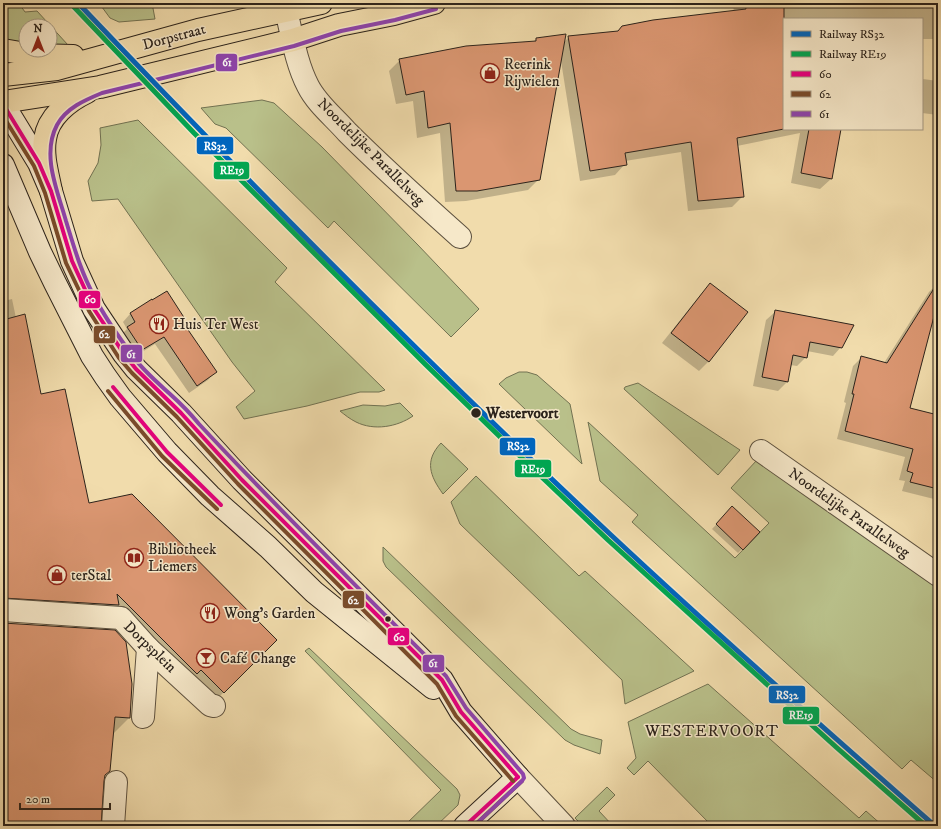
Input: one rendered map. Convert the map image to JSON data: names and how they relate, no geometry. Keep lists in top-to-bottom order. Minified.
{"streets":{"main road":["Dorpstraat"],"street":["Noordelijke Parallelweg","Dorpsplein"]},"crossings":[["Dorpstraat","Noordelijke Parallelweg"]],"districts":["WESTERVOORT"],"places":{"shop":["Reerink Rijwielen","terStal"],"restaurant":["Huis Ter West","Wong's Garden"],"other":["Westervoort"],"library":["Bibliotheek Liemers"],"bar":["Café Change"]},"lines":["rail line RS32","rail line RE19","transit line 61","transit line 60","transit line 62"],"legend":["Railway RS32","Railway RE19","60","62","61"],"scale_bar":"20 m","north":"top"}
